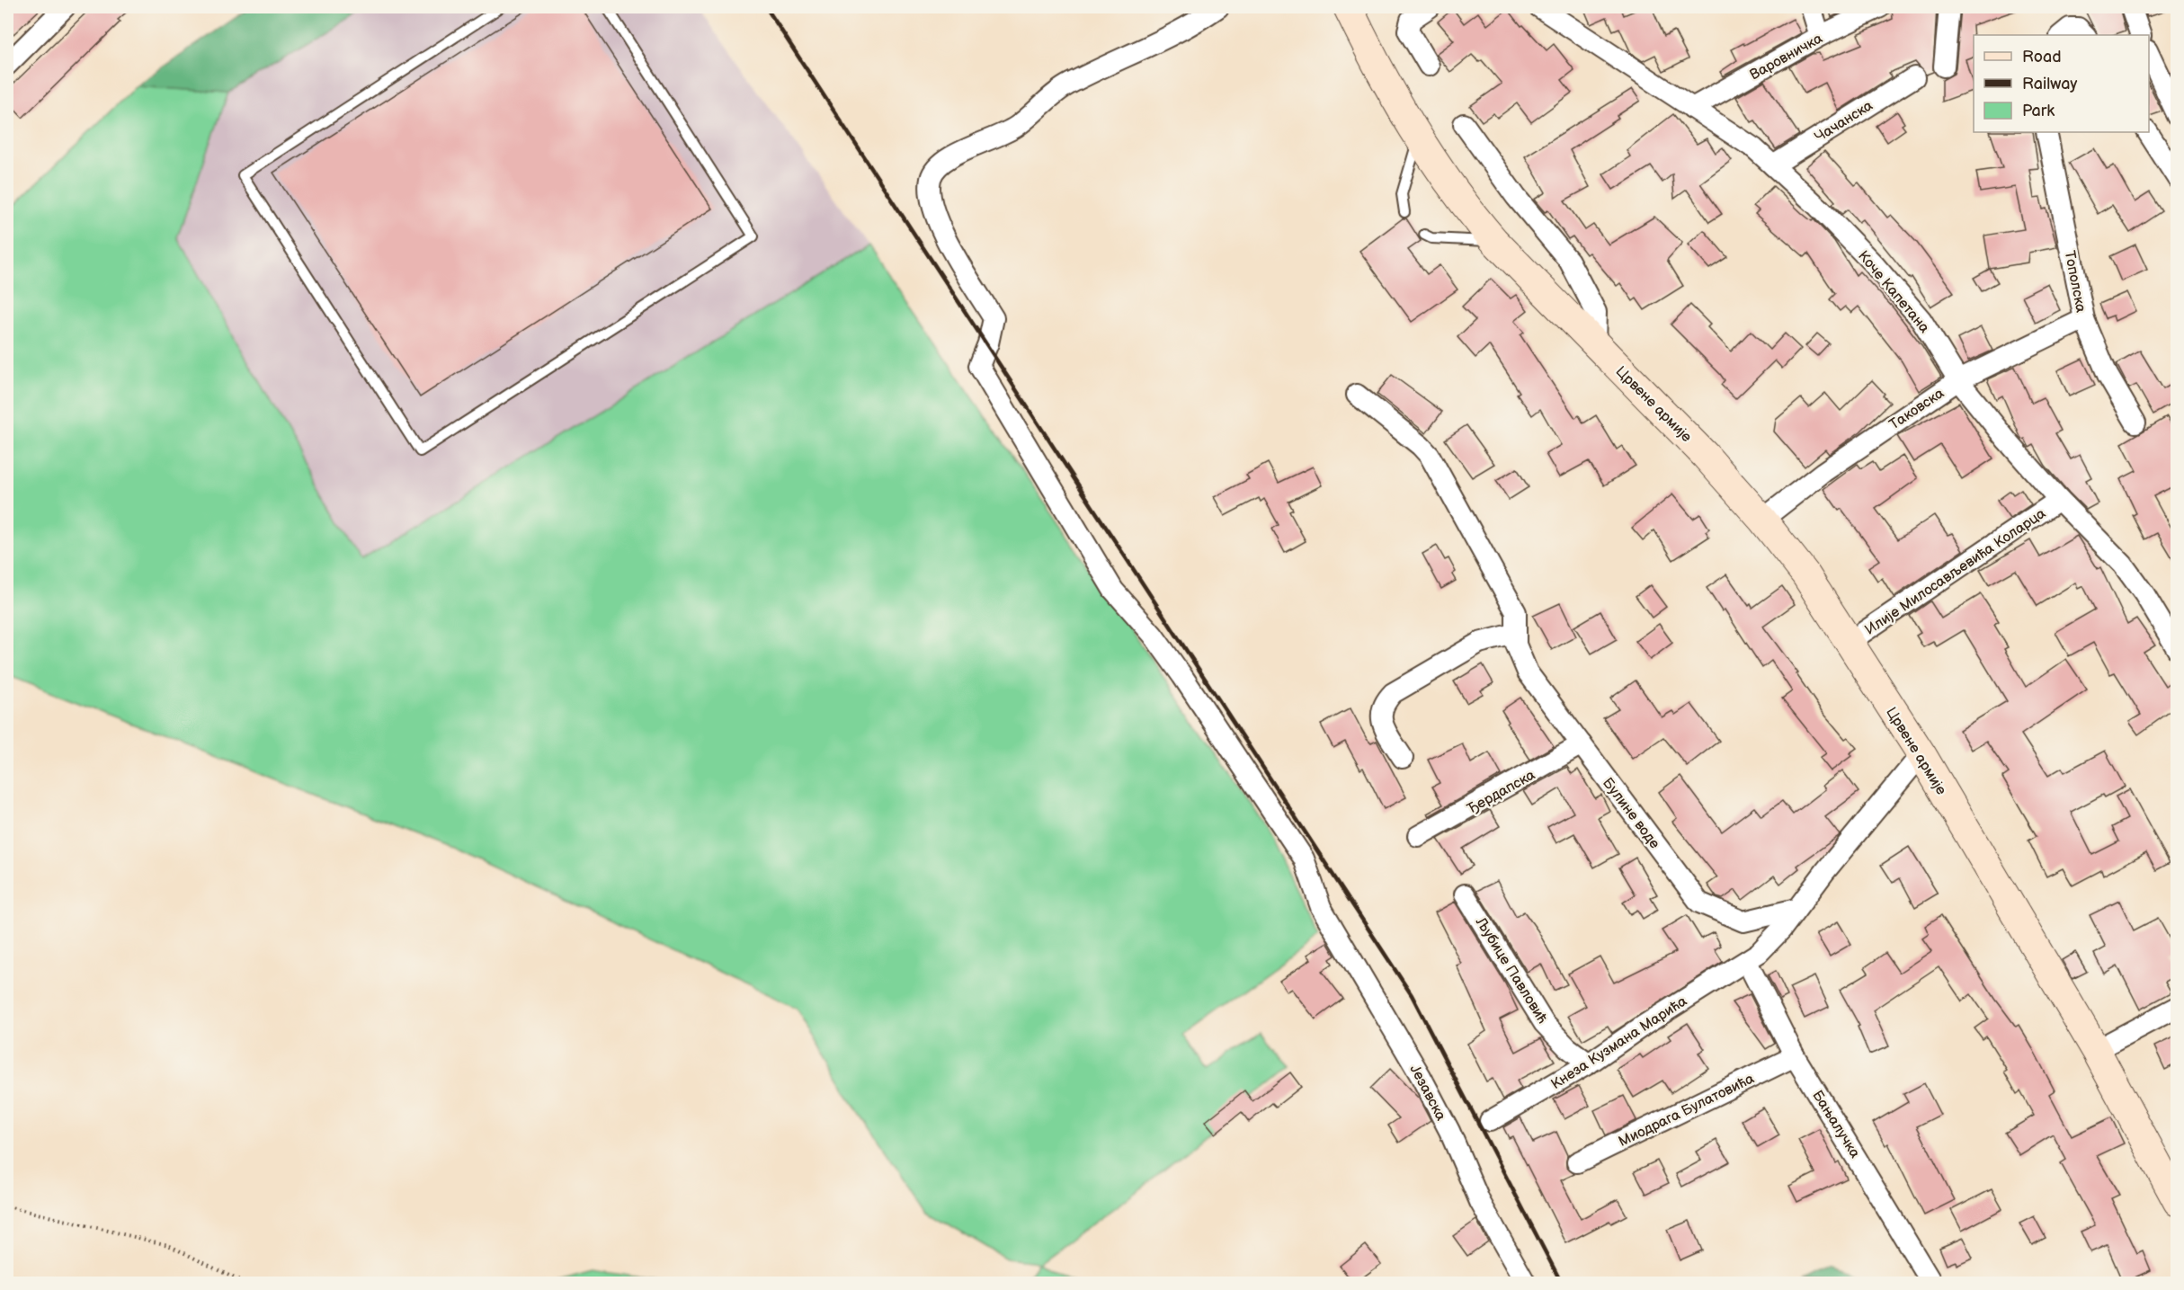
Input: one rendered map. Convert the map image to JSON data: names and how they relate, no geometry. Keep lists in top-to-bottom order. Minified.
{"streets":{"main road":["Црвене армије"],"street":["Варовничка","Чачанска","Тополска","Коче Капетана","Таковска","Илије Милосављевића Коларца","Ђердапска","Булине воде","Љубице Павловић","Кнеза Кузмана Марића","Језавска","Миодрага Булатовића","Бањалучка"]},"crossings":[["Варовничка","Коче Капетана"],["Чачанска","Коче Капетана"],["Тополска","Таковска"],["Коче Капетана","Таковска"],["Коче Капетана","Илије Милосављевића Коларца"],["Црвене армије","Таковска"],["Црвене армије","Илије Милосављевића Коларца"],["Ђердапска","Булине воде"],["Љубице Павловић","Кнеза Кузмана Марића"],["Кнеза Кузмана Марића","Бањалучка"],["Миодрага Булатовића","Бањалучка"]],"legend":["Road","Railway","Park"]}
